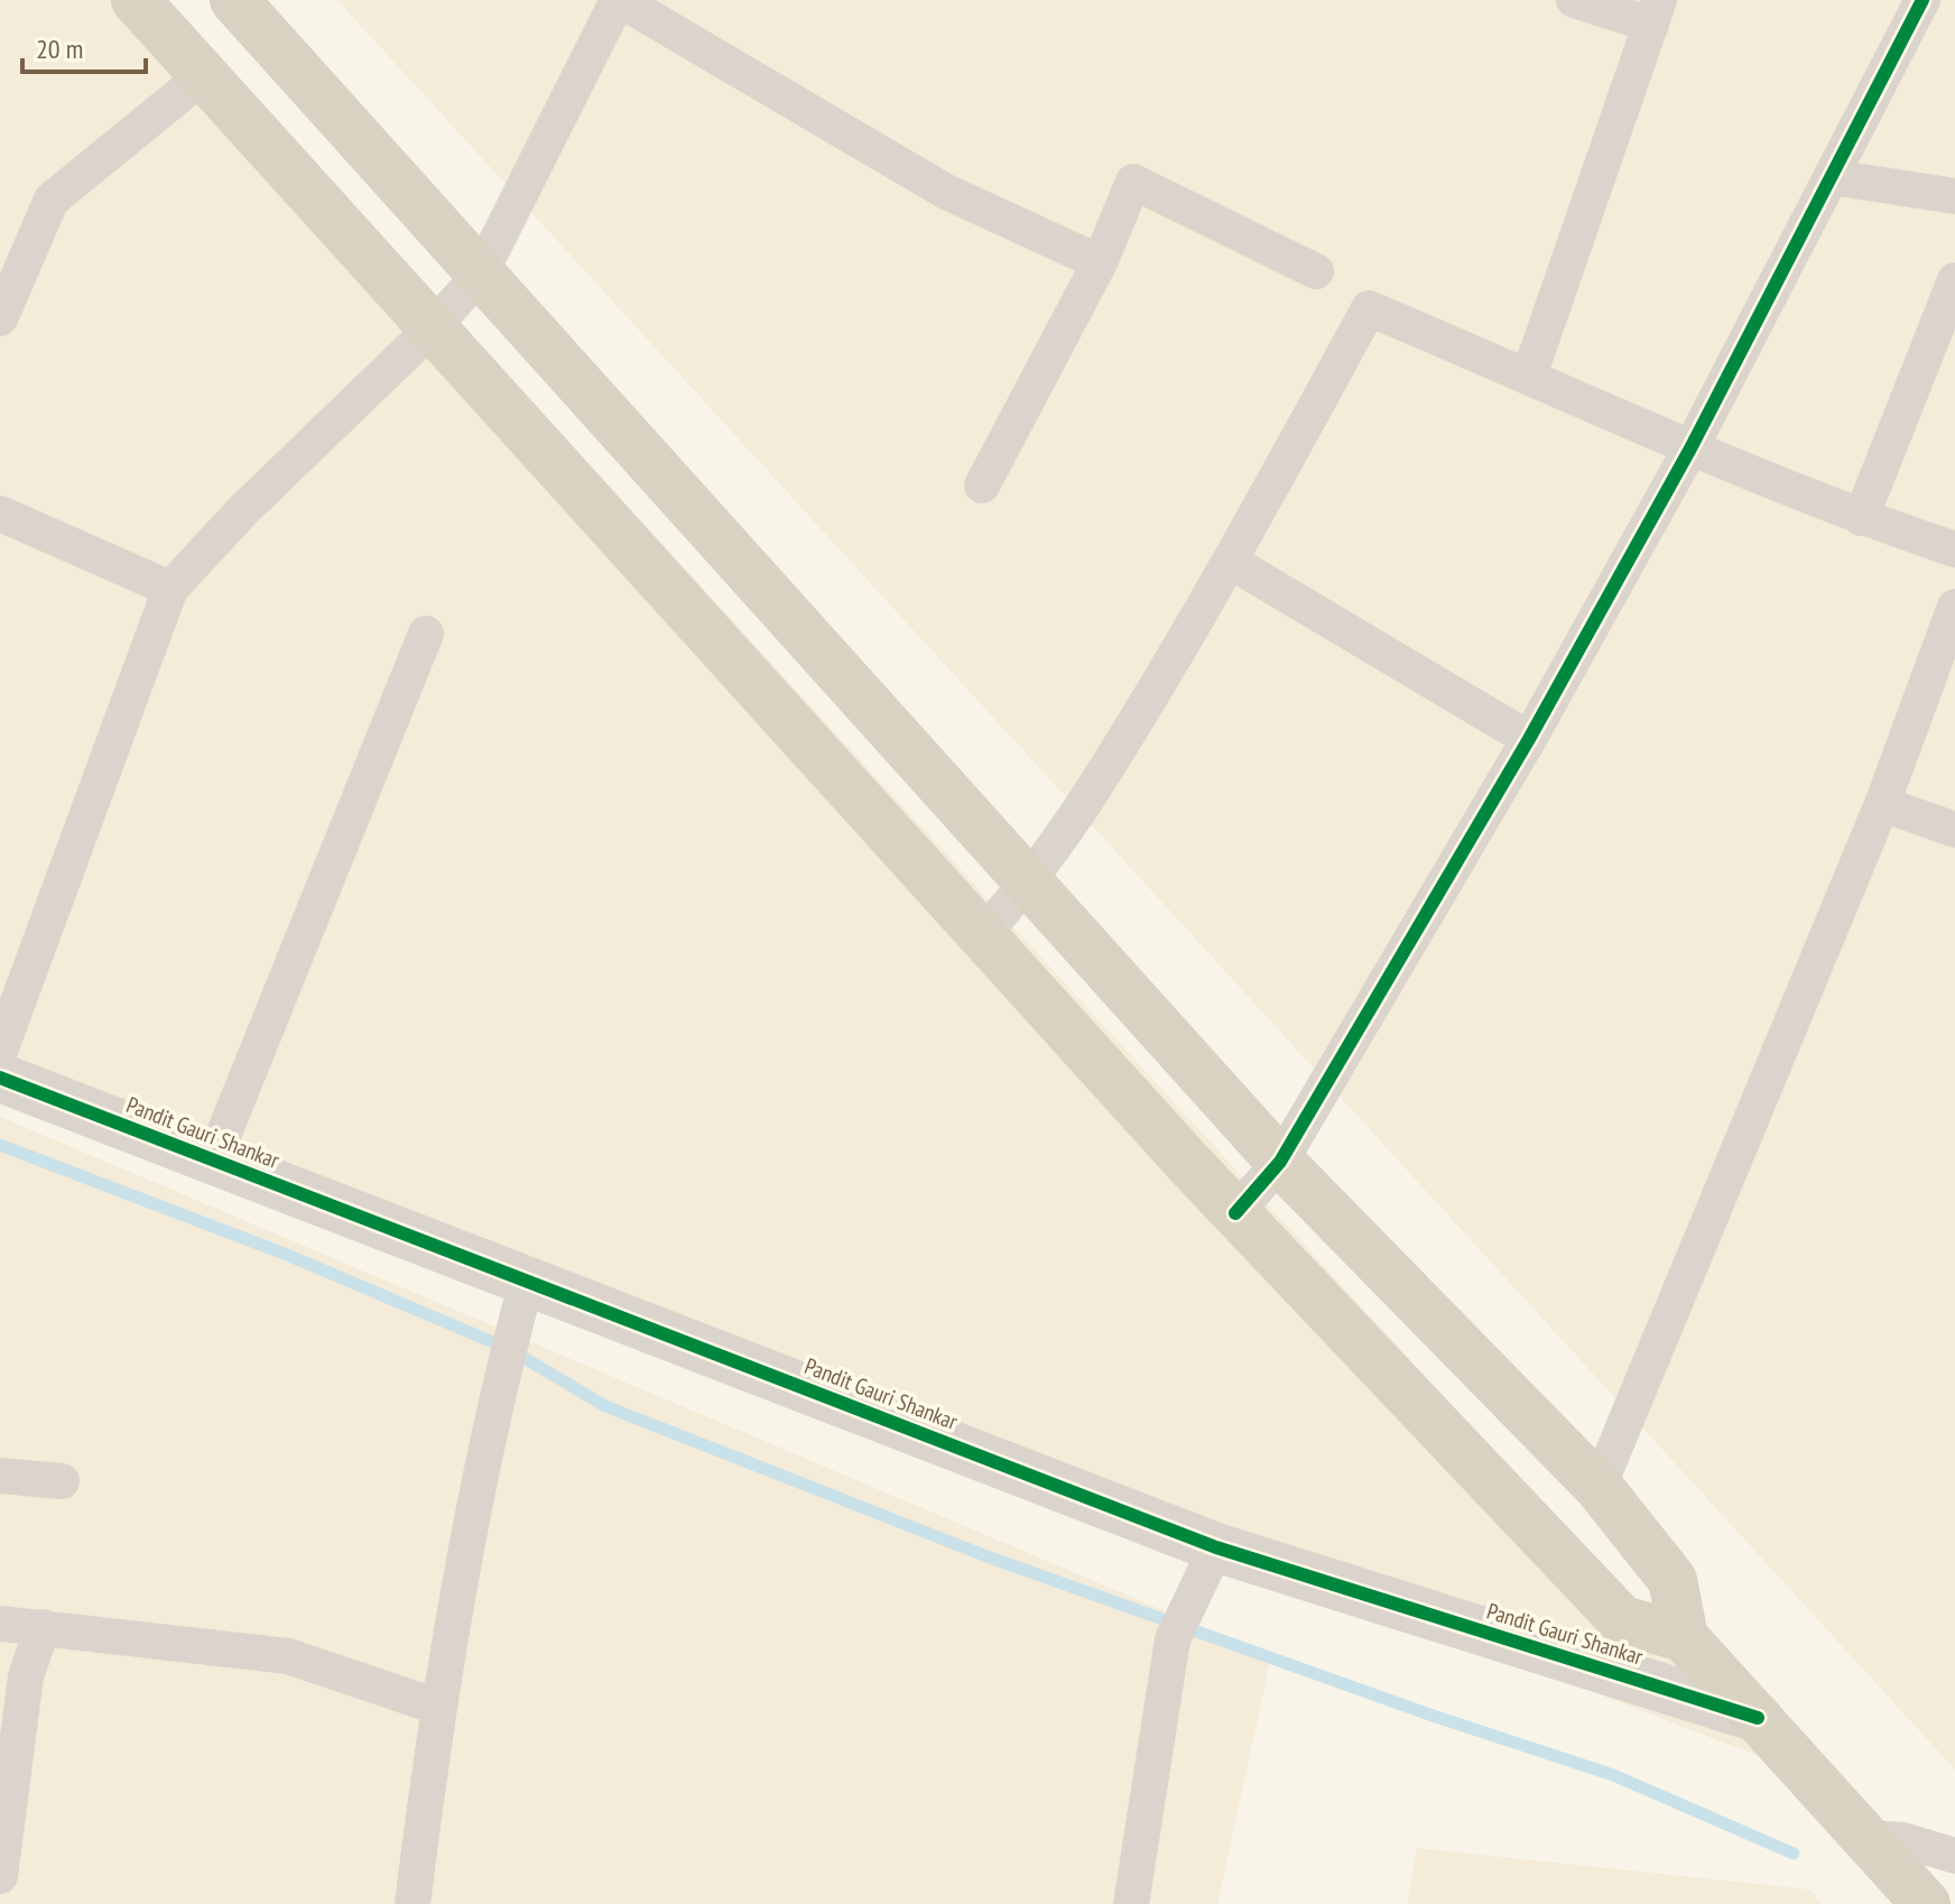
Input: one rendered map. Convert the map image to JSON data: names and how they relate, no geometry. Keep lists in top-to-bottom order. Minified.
{"streets":{"street":["Pandit Gauri Shankar"]},"scale_bar":"20 m"}
